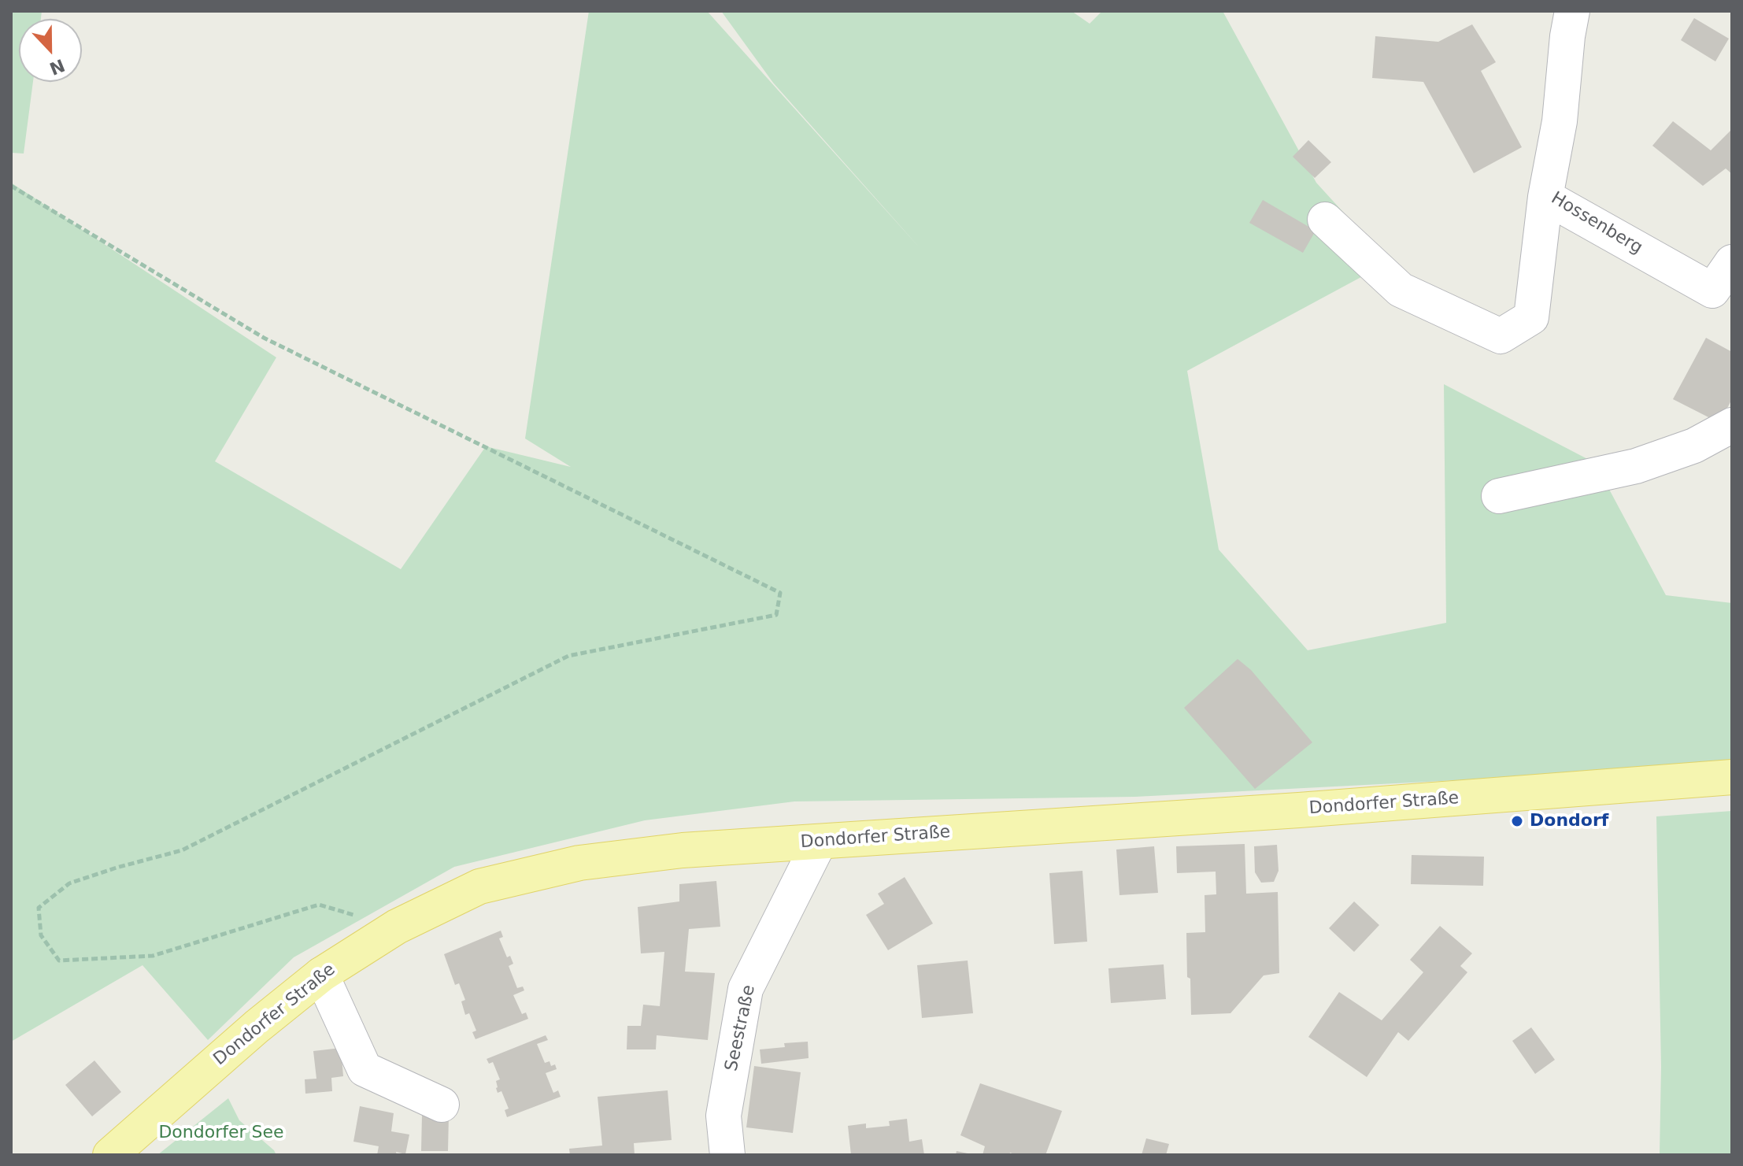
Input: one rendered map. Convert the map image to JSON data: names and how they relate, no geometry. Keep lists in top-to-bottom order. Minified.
{"streets":{"main road":["Dondorfer Straße"],"street":["Hossenberg","Seestraße"]},"crossings":[["Dondorfer Straße","Seestraße"]],"parks":["Dondorfer See"],"places":["Dondorf"],"north":"bottom"}
